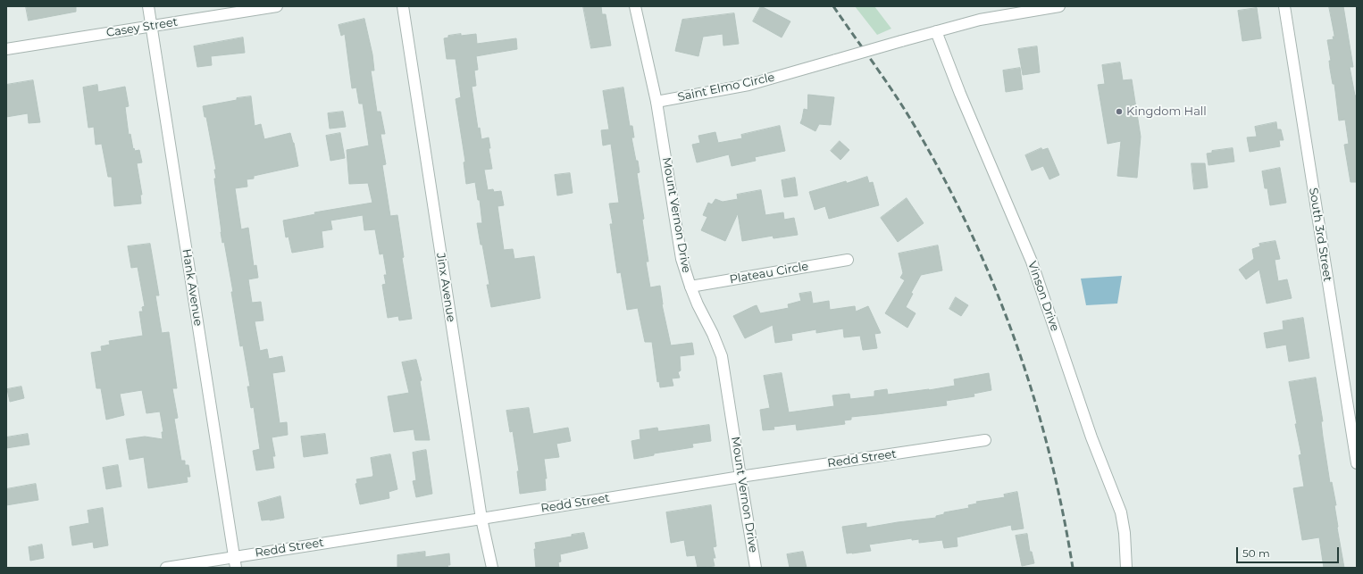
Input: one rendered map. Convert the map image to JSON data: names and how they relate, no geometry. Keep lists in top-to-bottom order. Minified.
{"streets":{"street":["Casey Street","Saint Elmo Circle","Mount Vernon Drive","South 3rd Street","Plateau Circle","Hank Avenue","Jinx Avenue","Vinson Drive","Redd Street"]},"crossings":[["Casey Street","Hank Avenue"],["Saint Elmo Circle","Mount Vernon Drive"],["Saint Elmo Circle","Vinson Drive"],["Mount Vernon Drive","Plateau Circle"],["Mount Vernon Drive","Redd Street"],["Hank Avenue","Redd Street"],["Jinx Avenue","Redd Street"]],"places":["Kingdom Hall"],"scale_bar":"50 m"}
